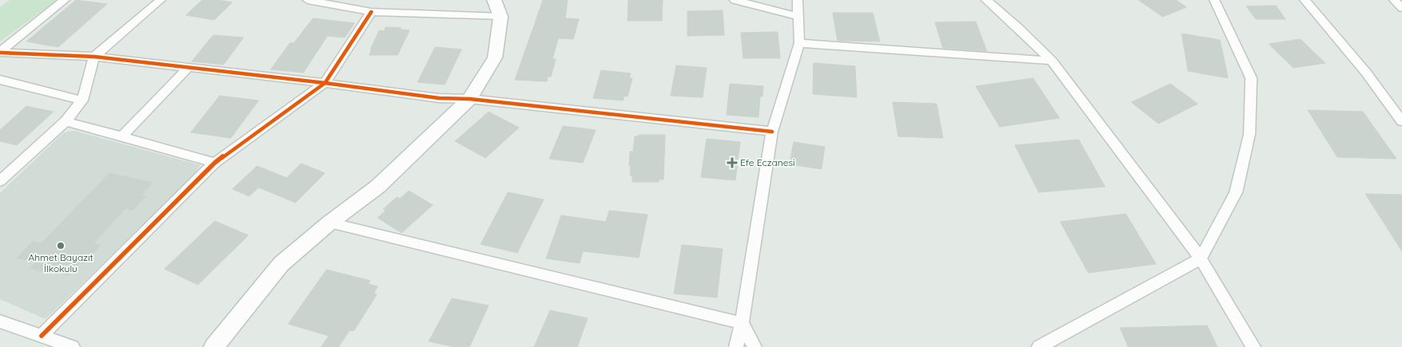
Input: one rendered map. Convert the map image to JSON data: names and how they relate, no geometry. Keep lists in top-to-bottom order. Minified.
{"places":{"health":["Efe Eczanesi"],"other":["Ahmet Bayazıt İlkokulu"]}}
